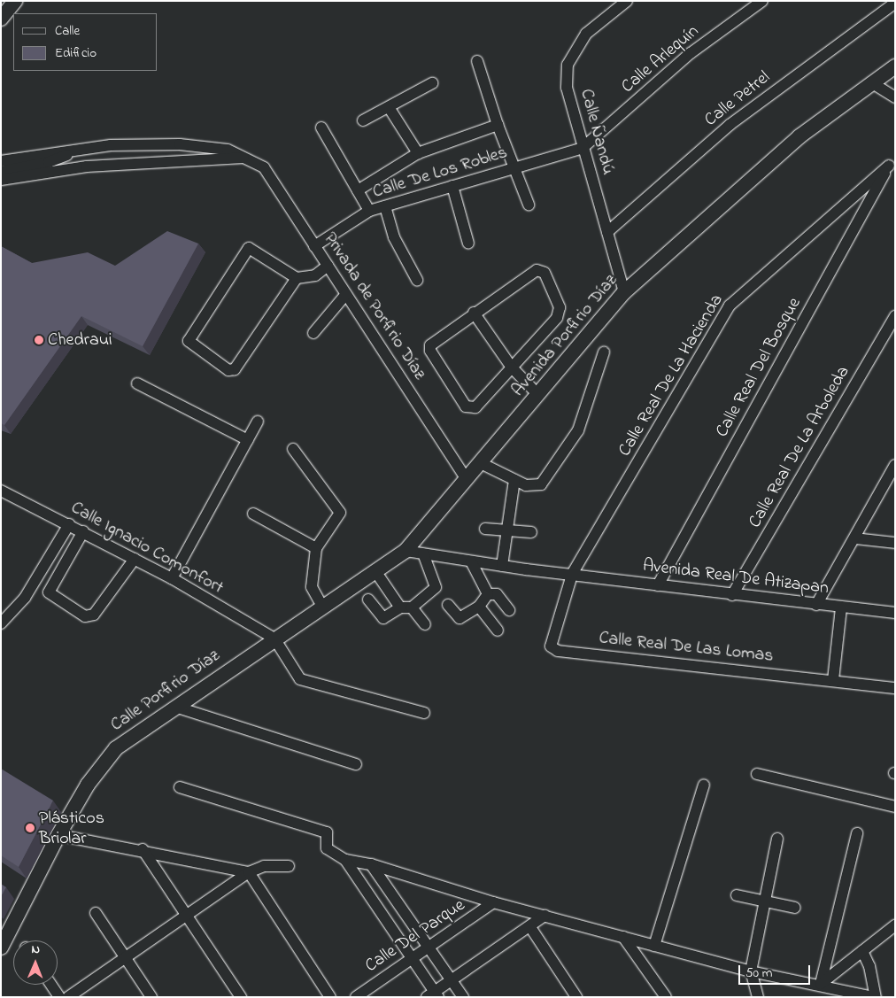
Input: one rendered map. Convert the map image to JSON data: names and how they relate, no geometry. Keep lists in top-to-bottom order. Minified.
{"streets":{"main road":["Avenida Porfirio Díaz","Calle Porfirio Díaz"],"street":["Calle Arlequín","Calle Petrel","Calle Ñandú","Calle De Los Robles","Privada de Porfirio Díaz","Calle Real Del Bosque","Calle Real De La Hacienda","Calle Real De La Arboleda","Calle Ignacio Comonfort","Avenida Real De Atizapan","Calle Real De Las Lomas","Calle Del Parque"]},"crossings":[["Calle Arlequín","Calle Ñandú"],["Calle Arlequín","Calle De Los Robles"],["Calle Petrel","Calle Ñandú"],["Calle Ñandú","Calle De Los Robles"],["Calle Ñandú","Avenida Porfirio Díaz"],["Calle De Los Robles","Privada de Porfirio Díaz"],["Privada de Porfirio Díaz","Avenida Porfirio Díaz"],["Avenida Porfirio Díaz","Calle Ignacio Comonfort"],["Avenida Porfirio Díaz","Avenida Real De Atizapan"],["Avenida Porfirio Díaz","Calle Porfirio Díaz"],["Calle Real Del Bosque","Calle Real De La Hacienda"],["Calle Real Del Bosque","Avenida Real De Atizapan"],["Calle Real De La Hacienda","Avenida Real De Atizapan"],["Calle Real De La Hacienda","Calle Real De Las Lomas"],["Calle Real De La Arboleda","Avenida Real De Atizapan"],["Calle Ignacio Comonfort","Calle Porfirio Díaz"],["Avenida Real De Atizapan","Calle Real De Las Lomas"]],"places":["Chedraui","Plásticos Briolar"],"legend":["Calle","Edificio"],"scale_bar":"50 m","north":"top"}
